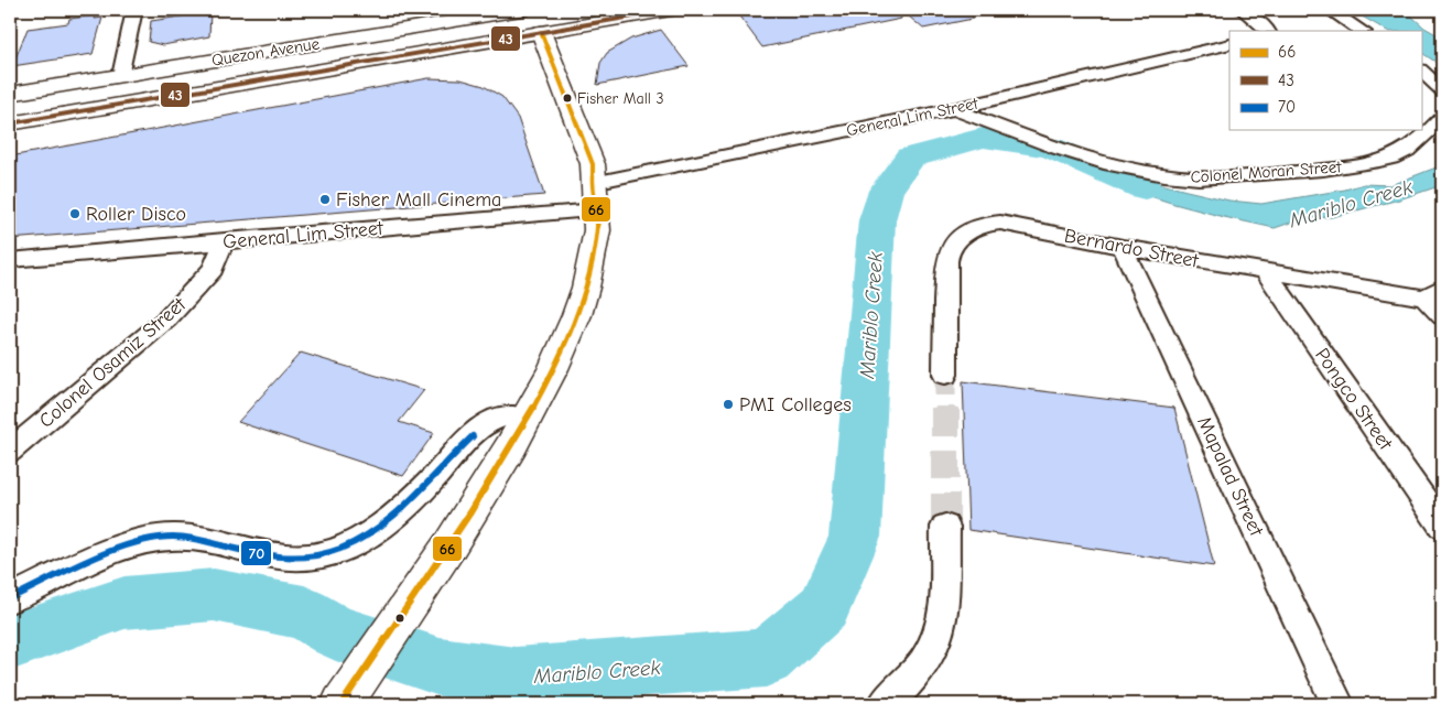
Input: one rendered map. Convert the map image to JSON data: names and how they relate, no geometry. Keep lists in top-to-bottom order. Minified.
{"streets":{"main road":["Quezon Avenue"],"street":["General Lim Street","Colonel Moran Street","Bernardo Street","Colonel Osamiz Street","Pongco Street","Mapalad Street"]},"crossings":[["General Lim Street","Colonel Moran Street"],["General Lim Street","Colonel Osamiz Street"],["Bernardo Street","Pongco Street"],["Bernardo Street","Mapalad Street"]],"water":["Mariblo Creek"],"places":["Fisher Mall 3","Fisher Mall Cinema","Roller Disco","PMI Colleges"],"lines":["transit line 43","transit line 66","transit line 70"],"legend":["66","43","70"]}
